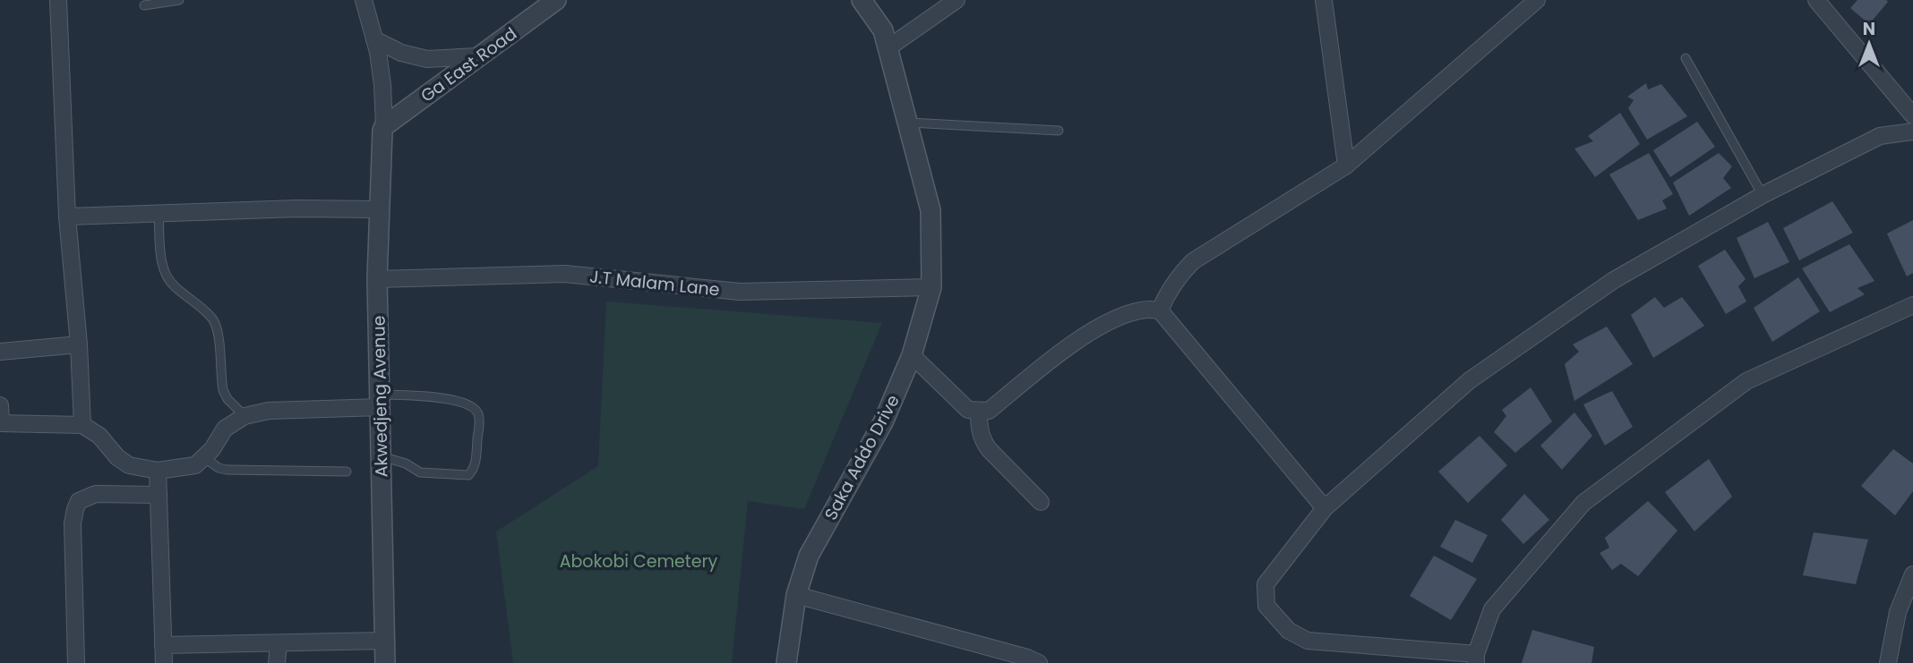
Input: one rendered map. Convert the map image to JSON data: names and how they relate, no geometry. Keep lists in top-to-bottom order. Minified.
{"streets":{"street":["Ga East Road","J.T Malam Lane","Akwedjeng Avenue","Saka Addo Drive"]},"crossings":[["Ga East Road","Akwedjeng Avenue"],["J.T Malam Lane","Akwedjeng Avenue"],["J.T Malam Lane","Saka Addo Drive"]],"parks":["Abokobi Cemetery"],"north":"top"}
